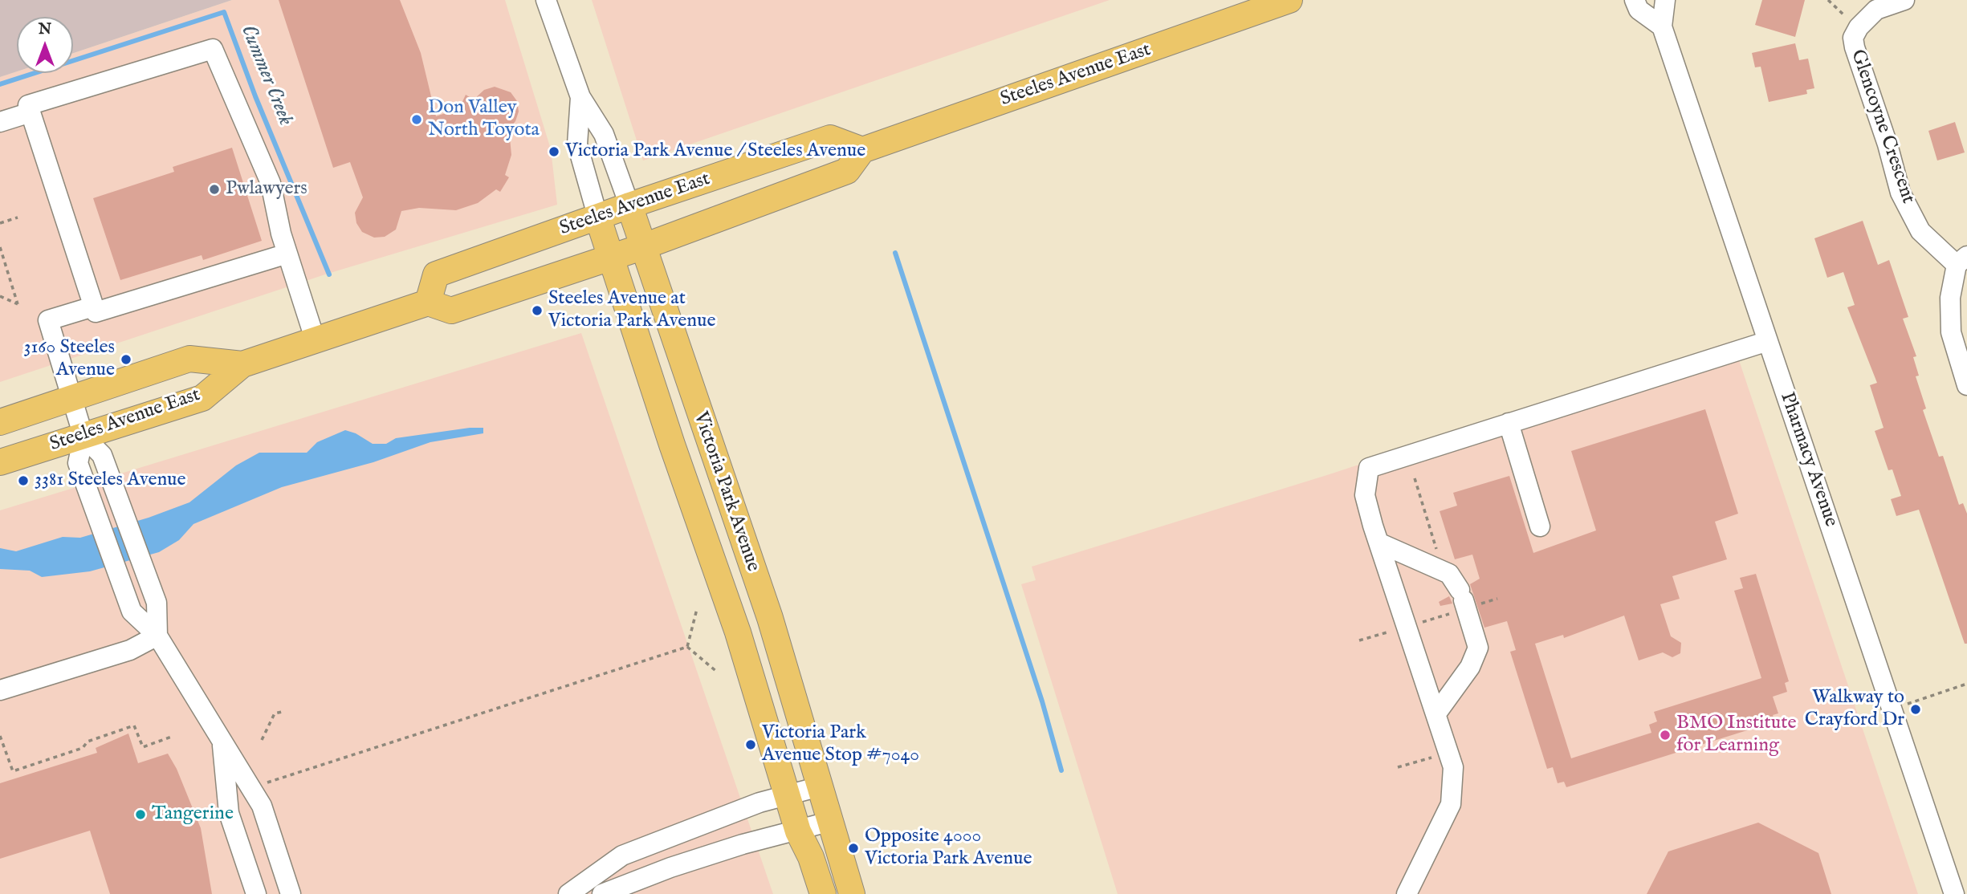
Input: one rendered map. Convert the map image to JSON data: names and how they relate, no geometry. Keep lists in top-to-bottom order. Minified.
{"streets":{"main road":["Steeles Avenue East","Victoria Park Avenue"],"street":["Glencoyne Crescent","Pharmacy Avenue"]},"crossings":[["Steeles Avenue East","Victoria Park Avenue"]],"water":["Cummer Creek"],"places":["Don Valley North Toyota","Victoria Park Avenue / Steeles Avenue","Pwlawyers","Steeles Avenue at Victoria Park Avenue","3160 Steeles Avenue","3381 Steeles Avenue","Walkway to Crayford Dr","BMO Institute for Learning","Victoria Park Avenue Stop #7040","Tangerine","Opposite 4000 Victoria Park Avenue"],"north":"top"}
